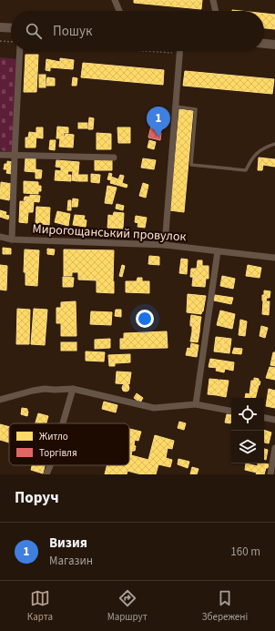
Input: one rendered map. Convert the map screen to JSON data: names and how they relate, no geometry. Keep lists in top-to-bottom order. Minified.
{"streets":{"street":["Мирогощанський провулок"]},"legend":["Житло","Торгівля"],"page":{"search":"Пошук","pins":"1","heading":"Поруч","list":[{"mark":"1","name":"Визия","note":"Магазин","value":"160 m"}],"nav":["Карта","Маршрут","Збережені"]}}
